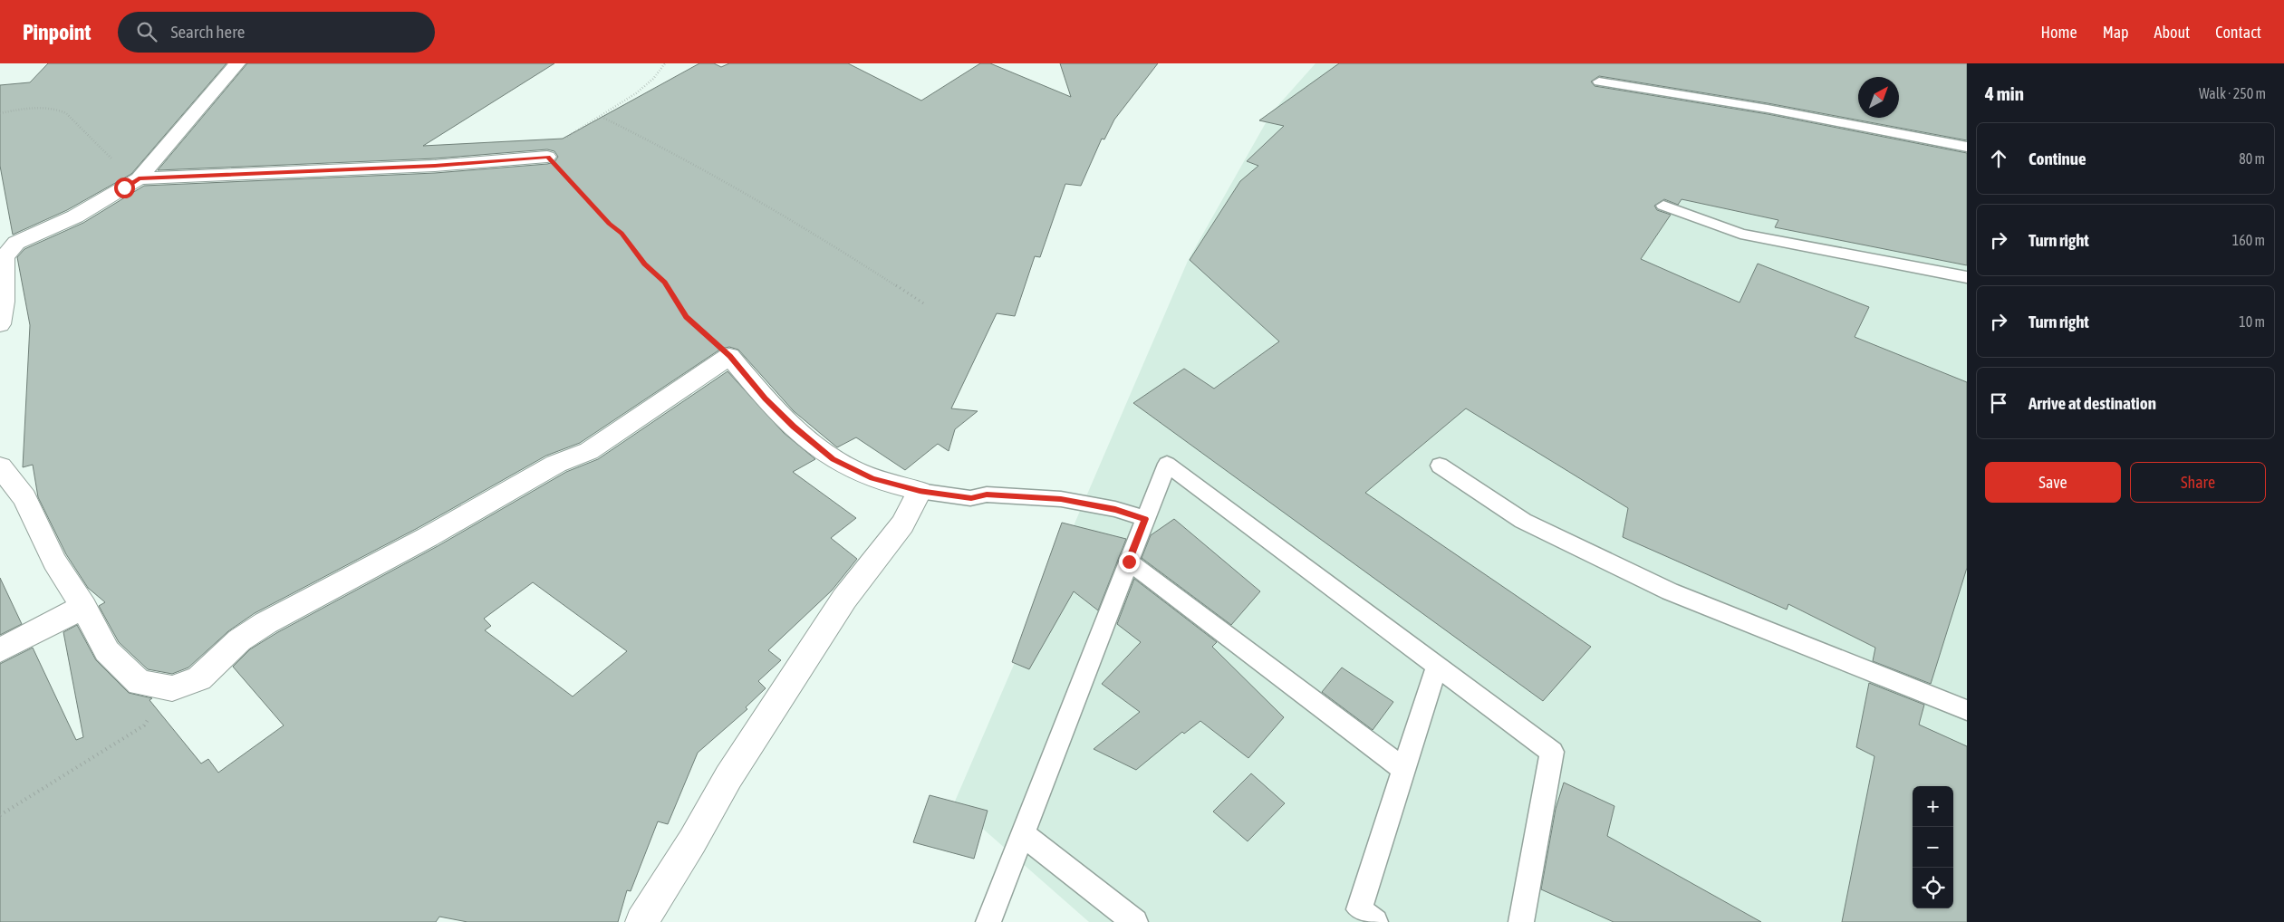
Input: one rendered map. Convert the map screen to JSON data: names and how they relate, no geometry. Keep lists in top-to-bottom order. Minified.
{"north":"top right","page":{"header":"Pinpoint","search":"Search here","nav":["Home","Map","About","Contact"],"heading":["4 min","Walk · 250 m"],"list":[["Continue","80 m"],["Turn right","160 m"],["Turn right","10 m"],"Arrive at destination"],"buttons":["Save","Share"],"map_buttons":["+","−"]}}
